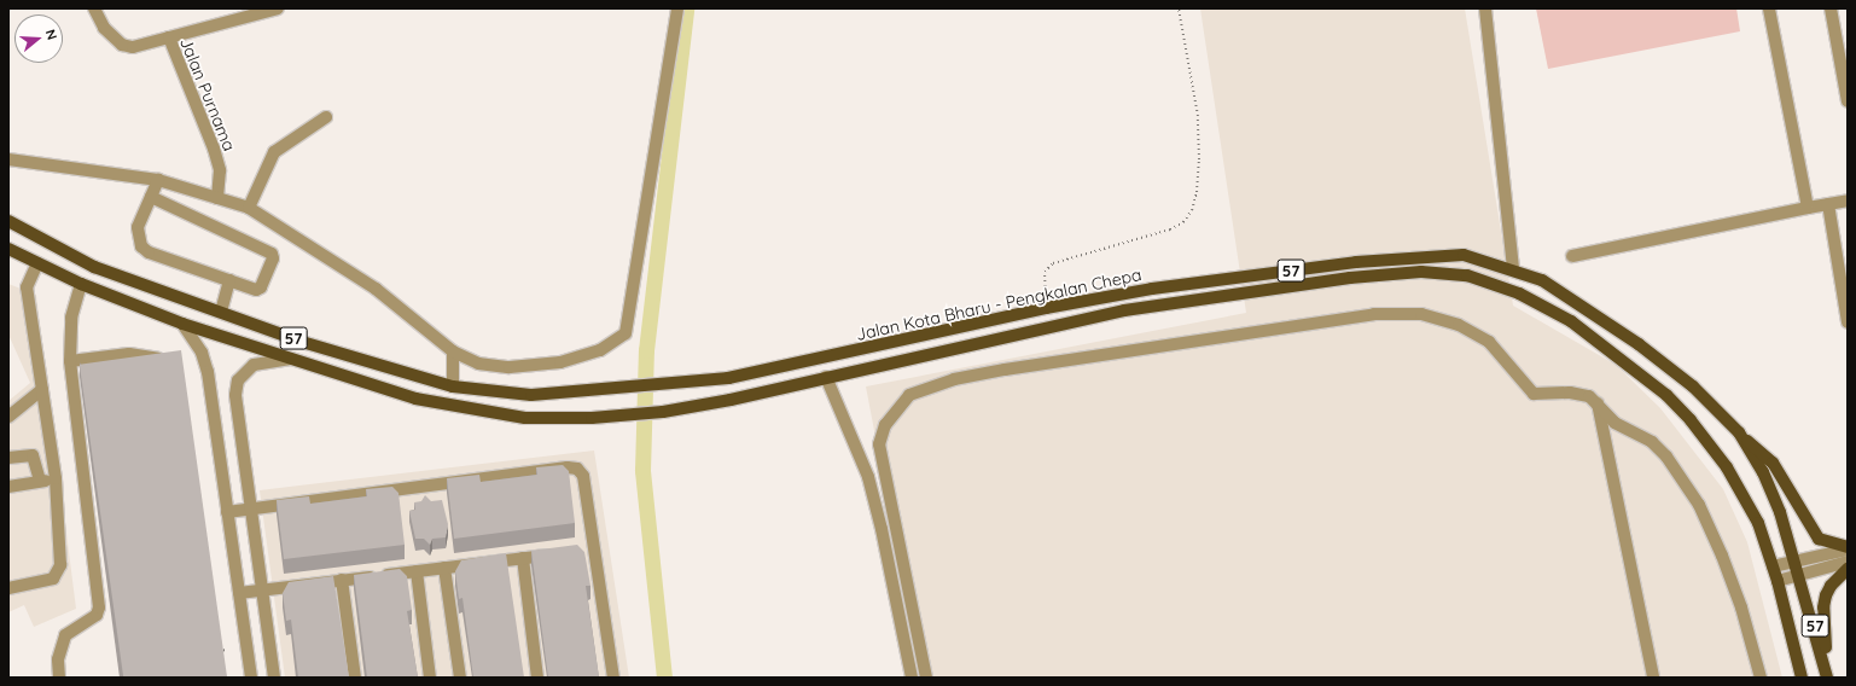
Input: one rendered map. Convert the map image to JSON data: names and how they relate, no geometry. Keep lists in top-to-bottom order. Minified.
{"streets":{"main road":["57","Jalan Kota Bharu - Pengkalan Chepa"],"street":["Jalan Purnama"]},"north":"right"}
